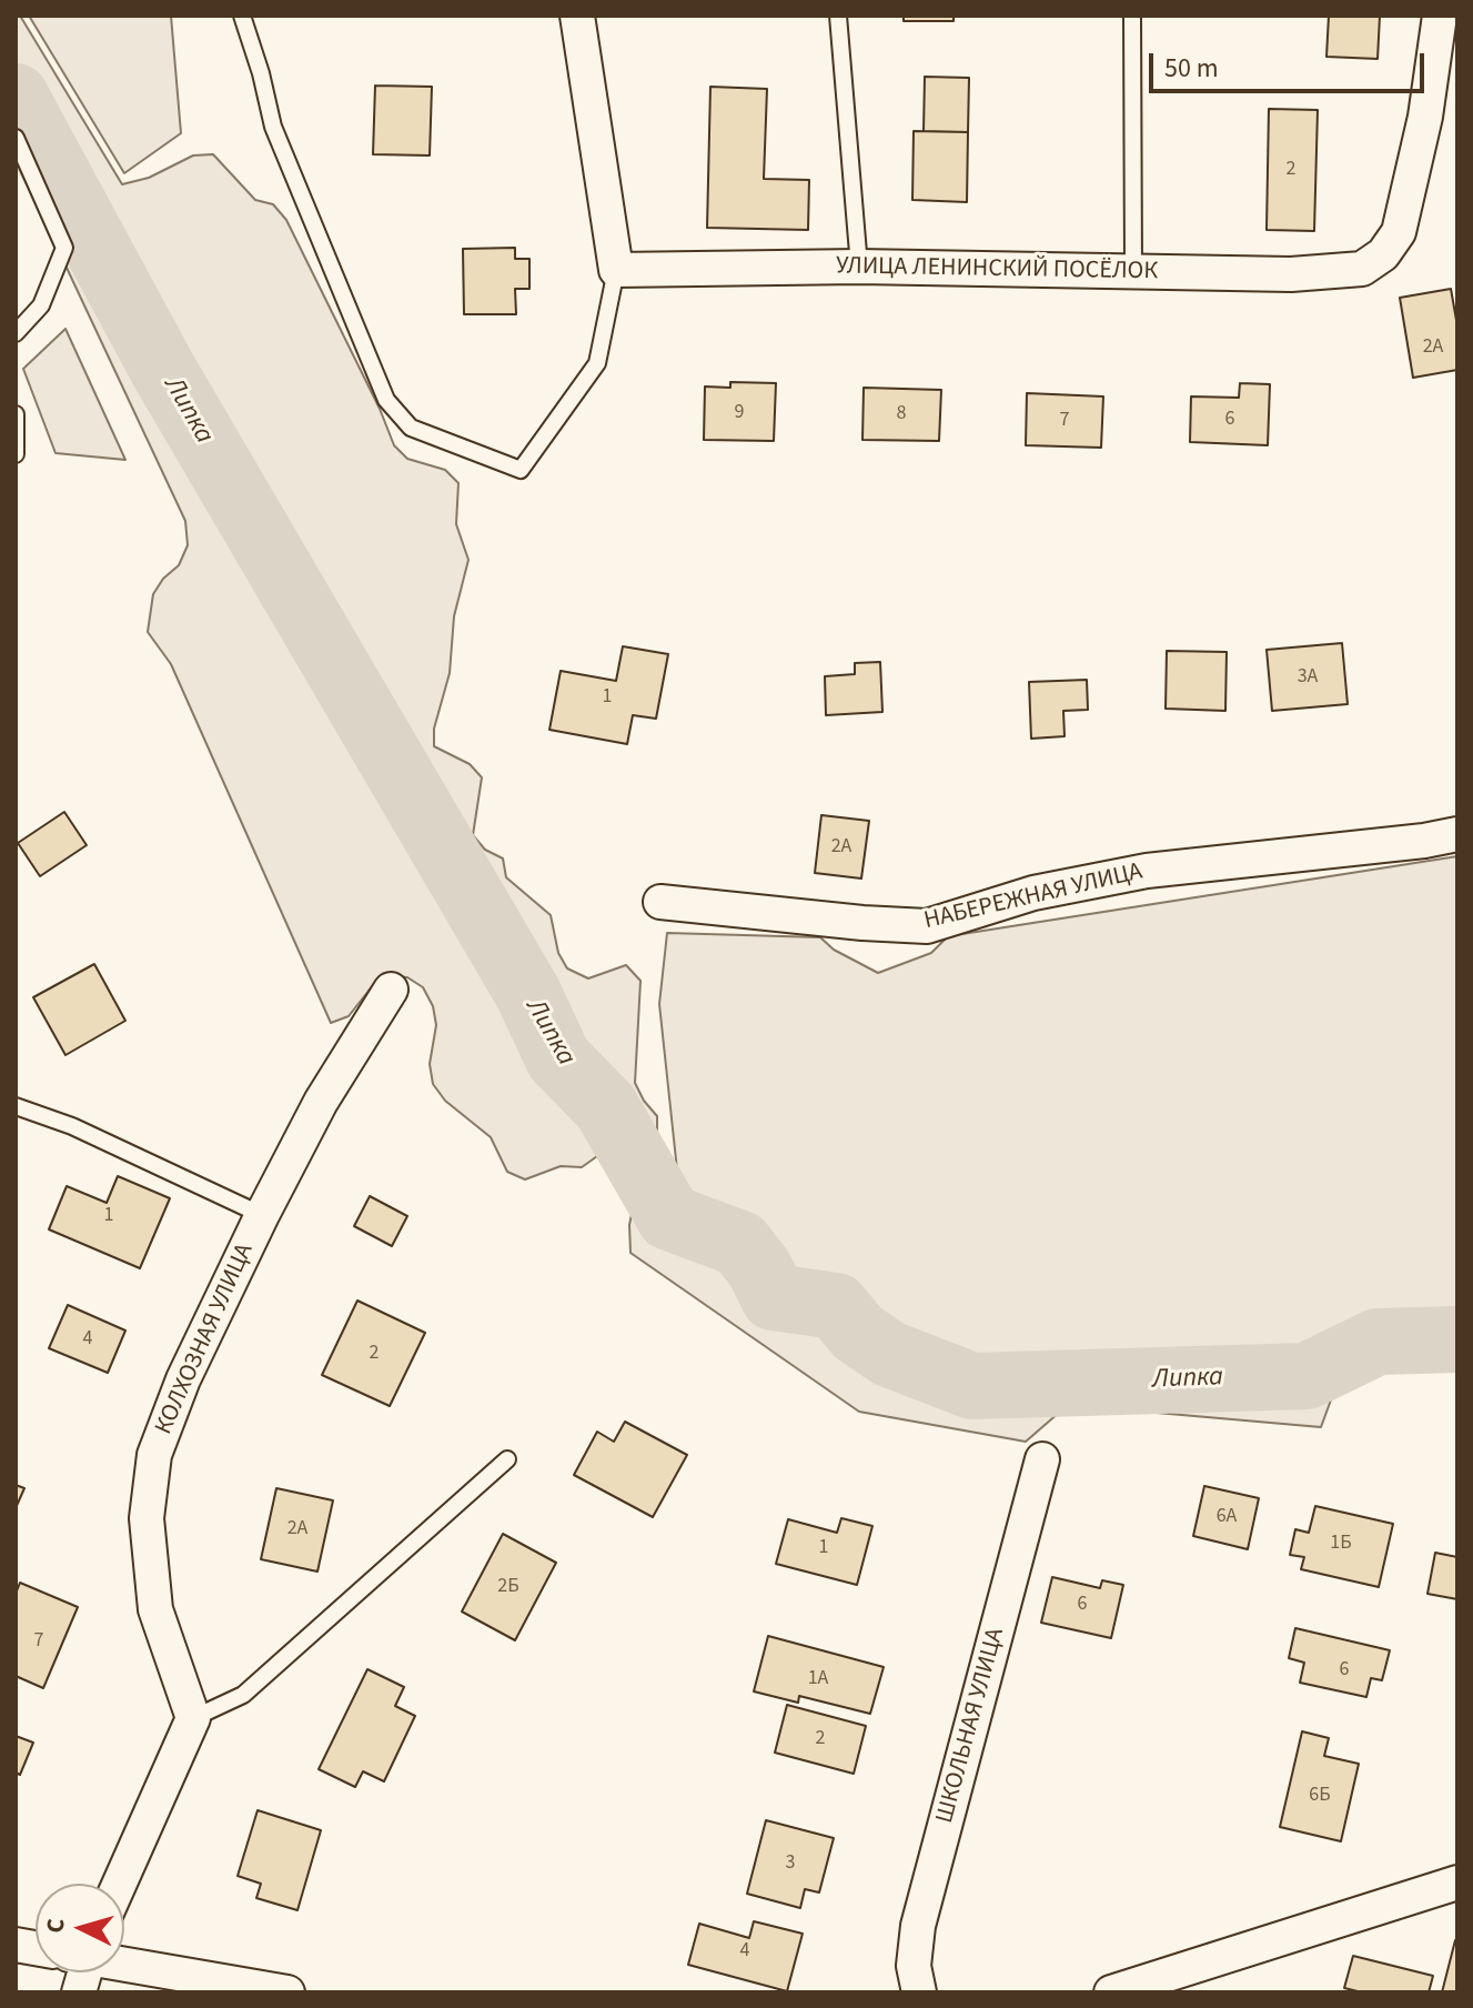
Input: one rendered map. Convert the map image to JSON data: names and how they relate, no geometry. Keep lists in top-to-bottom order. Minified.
{"streets":{"street":["УЛИЦА ЛЕНИНСКИЙ ПОСЁЛОК","НАБЕРЕЖНАЯ УЛИЦА","КОЛХОЗНАЯ УЛИЦА","ШКОЛЬНАЯ УЛИЦА"]},"water":["Липка"],"house_numbers":["2","2А","9","8","6","7","3А","1","2А","1","4","2","6А","2А","1Б","1","2Б","6","7","6","1А","2","6Б","3","4"],"scale_bar":"50 m","north":"left"}
